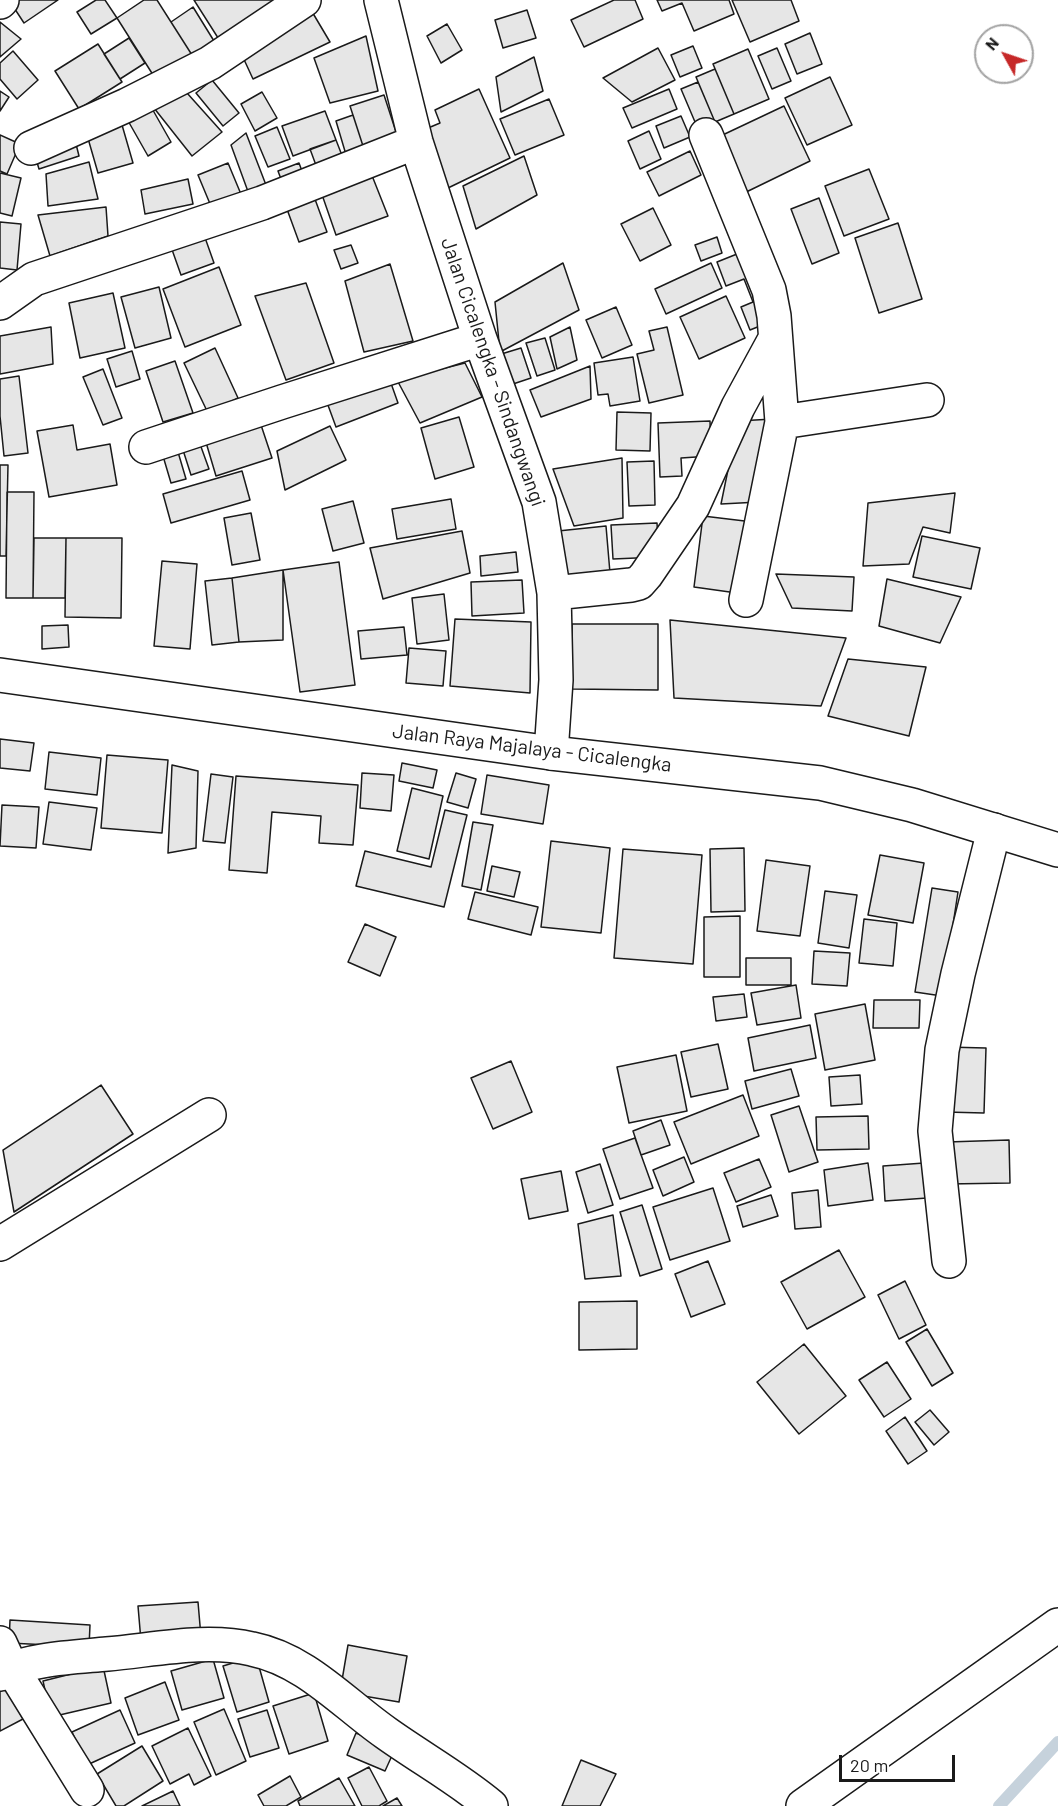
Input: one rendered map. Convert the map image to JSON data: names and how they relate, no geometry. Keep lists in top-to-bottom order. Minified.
{"streets":{"street":["Jalan Cicalengka - Sindangwangi","Jalan Raya Majalaya - Cicalengka"]},"crossings":[["Jalan Cicalengka - Sindangwangi","Jalan Raya Majalaya - Cicalengka"]],"scale_bar":"20 m","north":"top left"}
